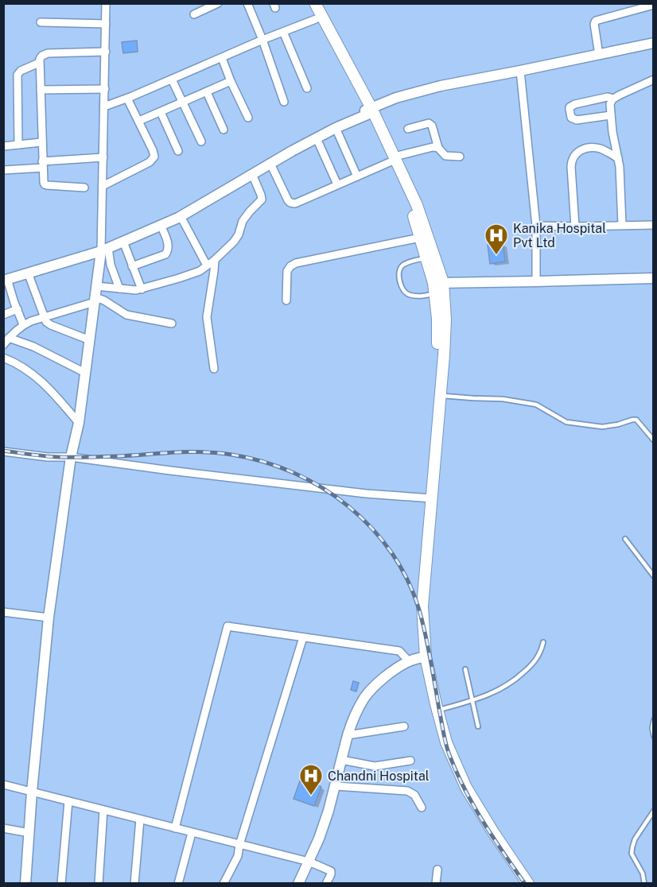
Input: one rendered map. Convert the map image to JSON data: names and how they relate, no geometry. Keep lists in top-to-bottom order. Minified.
{"places":{"hospital":["Kanika Hospital Pvt Ltd","Chandni Hospital"]}}
